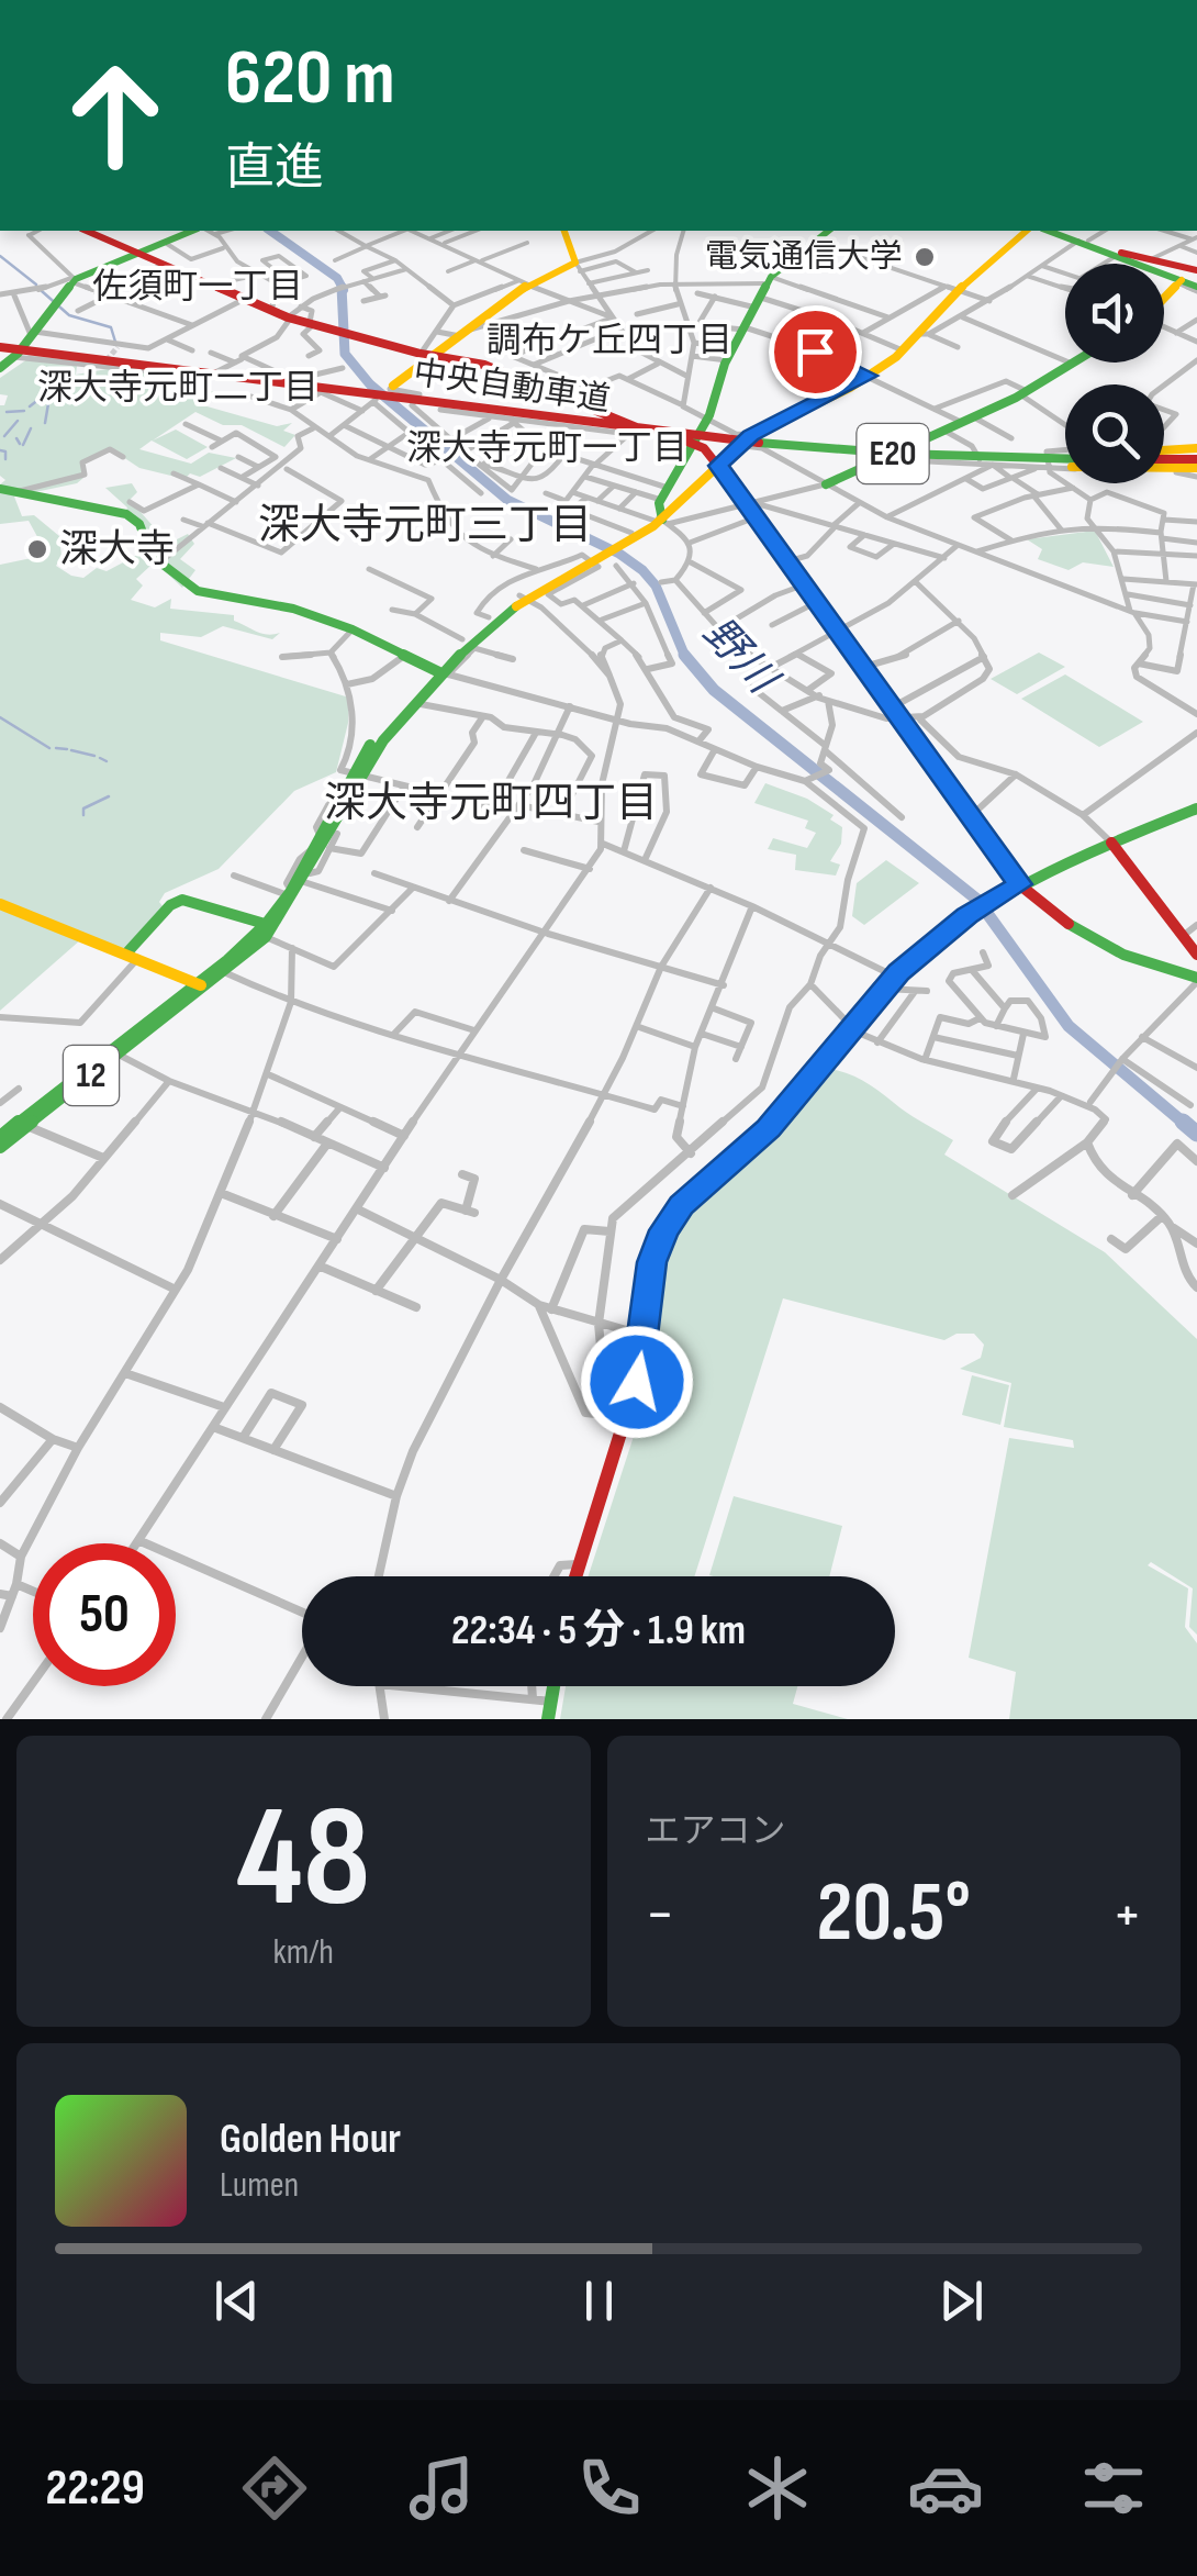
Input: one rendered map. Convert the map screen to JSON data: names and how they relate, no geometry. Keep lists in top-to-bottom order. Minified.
{"streets":{"main road":["中央自動車道","E20","12"]},"crossings":[["中央自動車道","12"]],"districts":["佐須町一丁目","調布ケ丘四丁目","深大寺元町二丁目","深大寺元町一丁目","深大寺元町三丁目","深大寺元町四丁目"],"water":["野川"],"places":["電気通信大学","深大寺"],"page":{"turn":["620 m","直進"],"limit":"50","trip":"22:34 · 5 分 · 1.9 km","tile":[["48","km/h"],"エアコン"],"heat":["−","20.5°","+"],"song":["Golden Hour","Lumen"],"tabs":"22:29"}}
